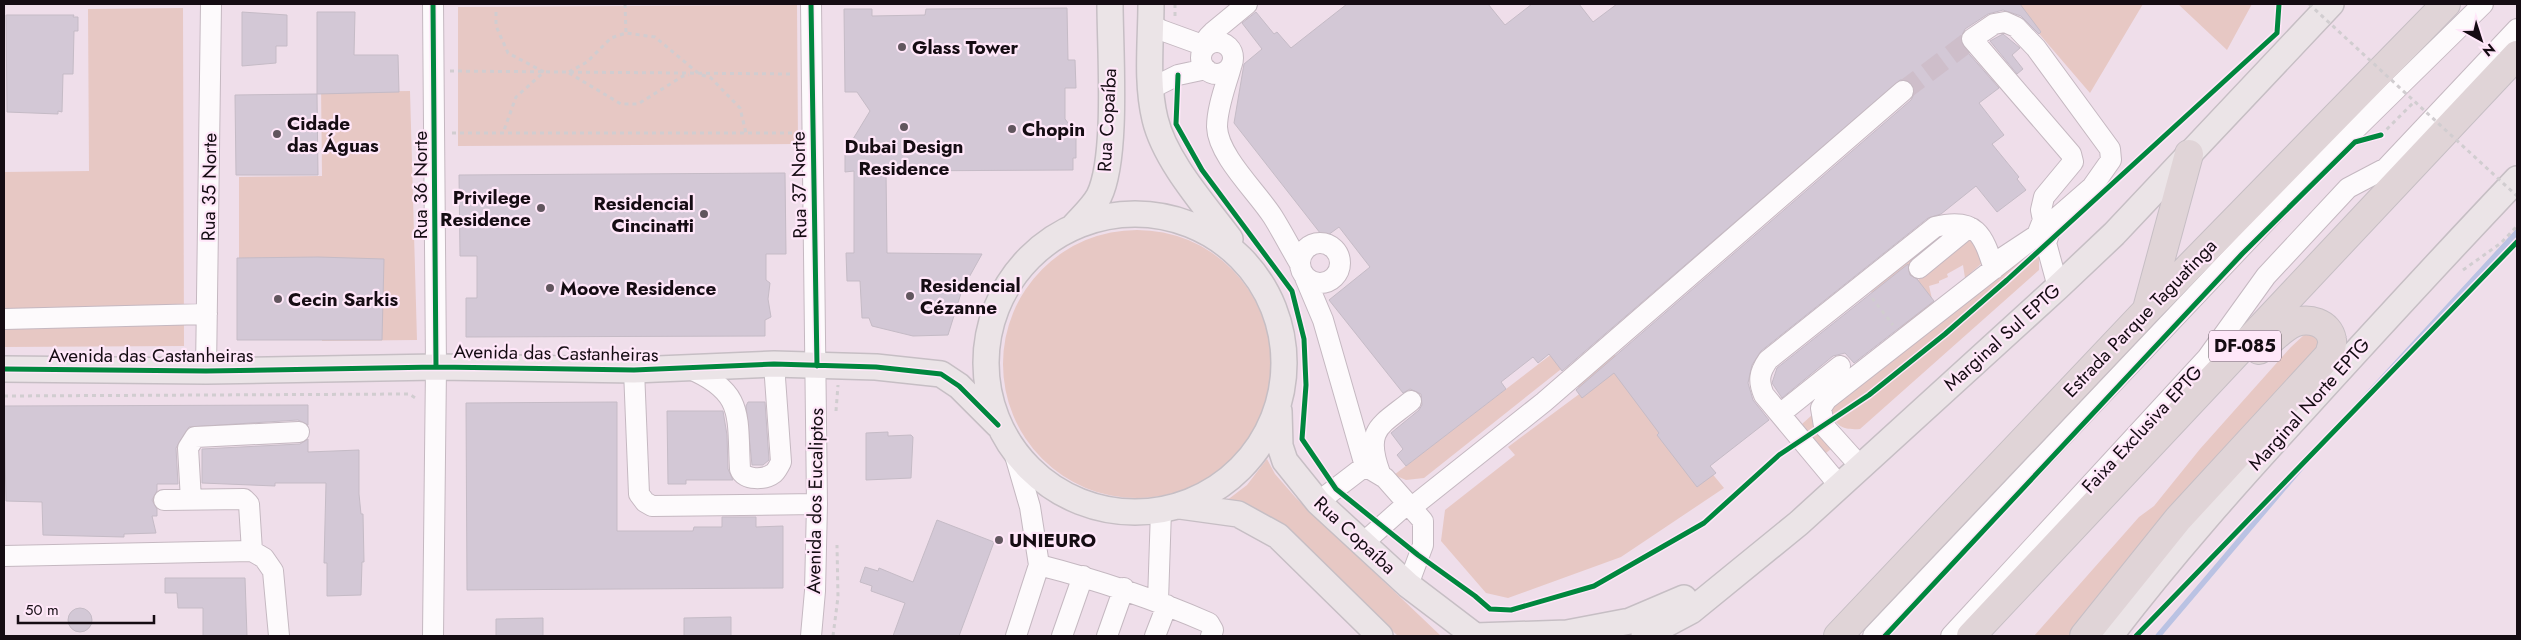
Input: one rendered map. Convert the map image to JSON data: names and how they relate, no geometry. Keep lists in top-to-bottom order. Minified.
{"streets":{"highway":["Estrada Parque Taguatinga","DF-085"],"main road":["Rua Copaíba","Marginal Sul EPTG","Avenida das Castanheiras","Marginal Norte EPTG"],"street":["Rua 36 Norte","Rua 37 Norte","Rua 35 Norte","Faixa Exclusiva EPTG","Avenida dos Eucaliptos"]},"crossings":[["Rua 36 Norte","Avenida das Castanheiras"],["Rua 37 Norte","Avenida das Castanheiras"],["Rua 37 Norte","Avenida dos Eucaliptos"],["Rua 35 Norte","Avenida das Castanheiras"],["Avenida das Castanheiras","Avenida dos Eucaliptos"]],"places":["Glass Tower","Dubai Design Residence","Chopin","Cidade das Águas","Privilege Residence","Residencial Cincinatti","Moove Residence","Residencial Cézanne","Cecin Sarkis","UNIEURO"],"scale_bar":"50 m","north":"bottom right"}
